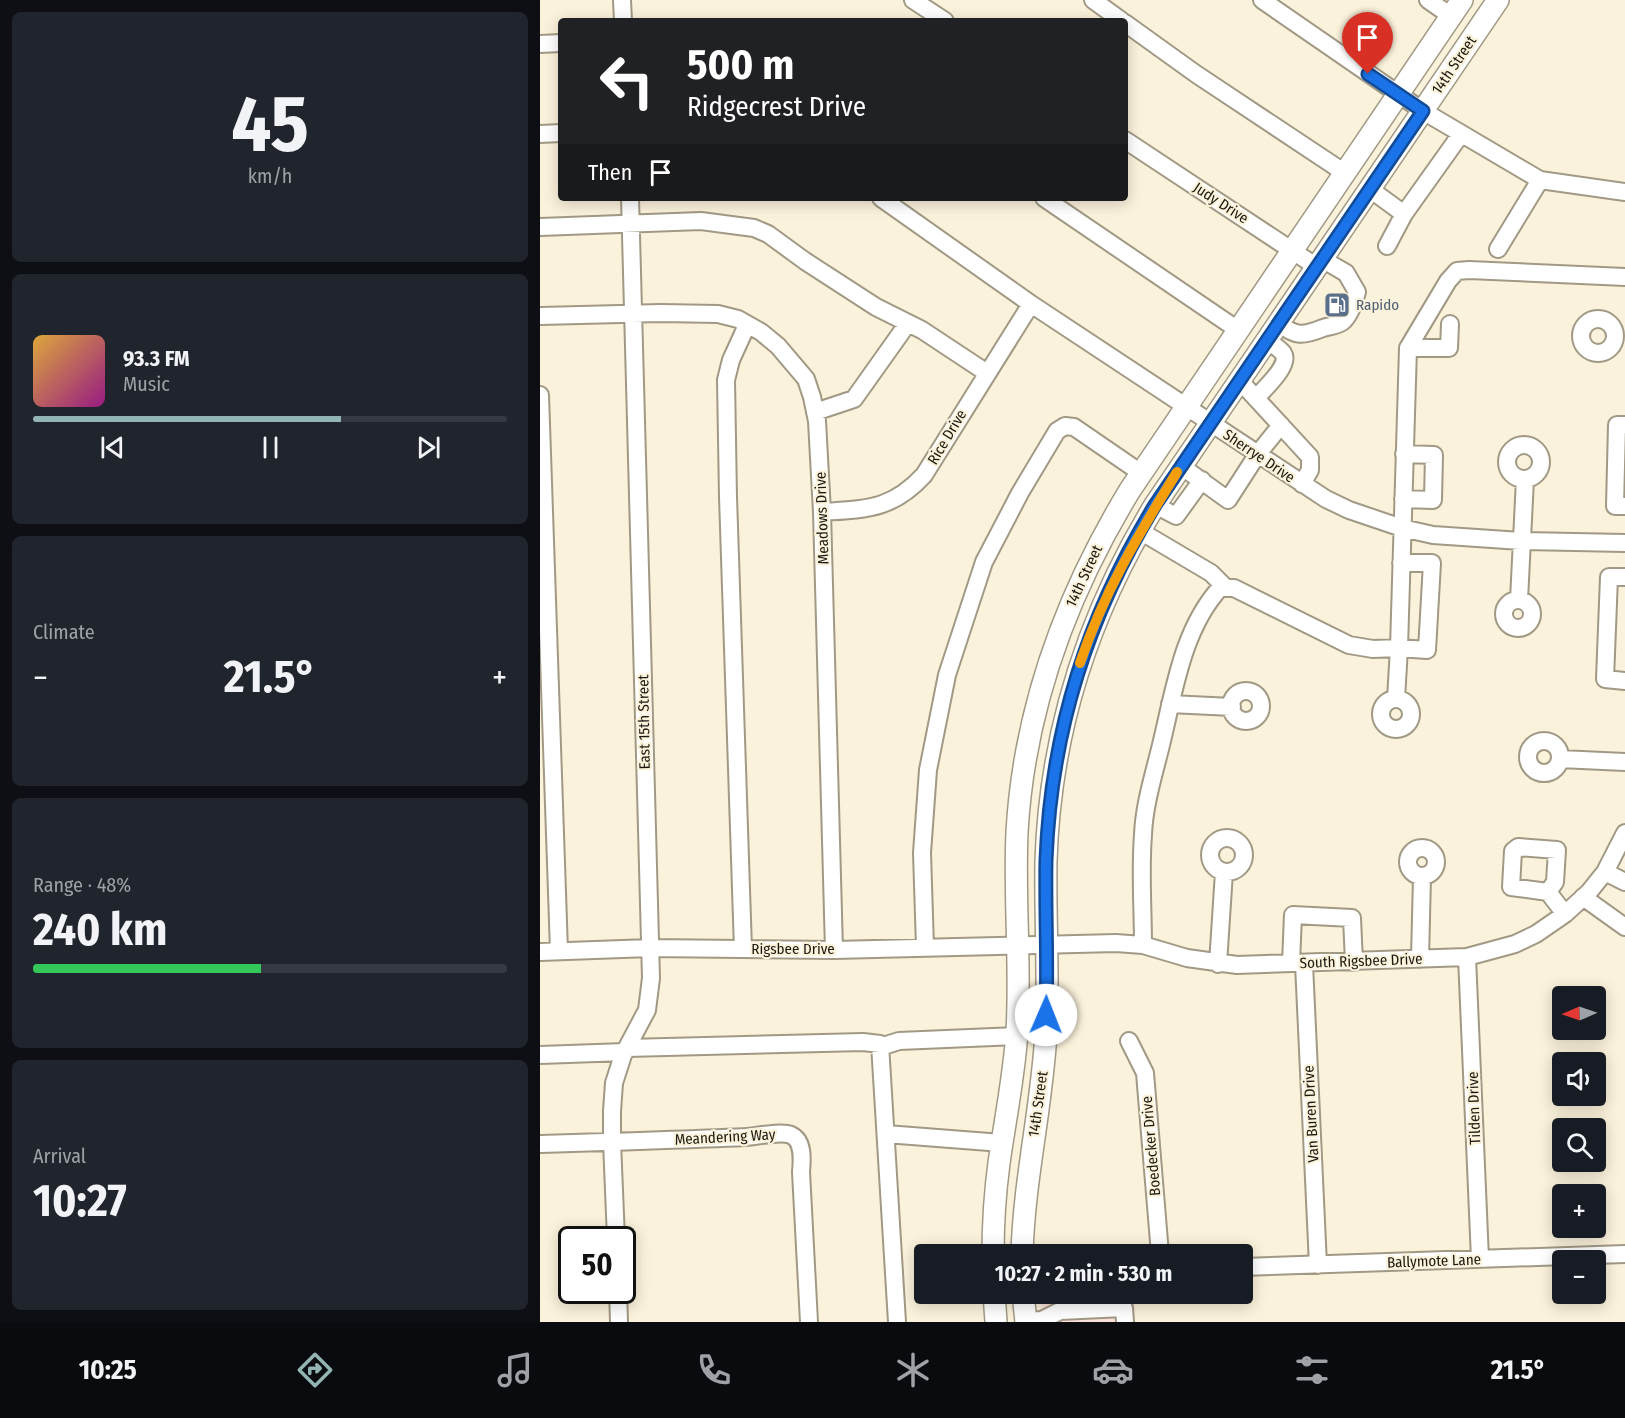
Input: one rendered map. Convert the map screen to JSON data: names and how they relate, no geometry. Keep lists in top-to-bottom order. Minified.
{"streets":{"main road":["14th Street"],"street":["Judy Drive","Rice Drive","Sherrye Drive","Meadows Drive","East 15th Street","Rigsbee Drive","South Rigsbee Drive","Tilden Drive","Van Buren Drive","Meandering Way","Boedecker Drive","Ballymote Lane"]},"crossings":[["14th Street","Judy Drive"],["14th Street","Sherrye Drive"],["14th Street","Rigsbee Drive"],["14th Street","South Rigsbee Drive"],["Rice Drive","Sherrye Drive"],["Rice Drive","Meadows Drive"],["Meadows Drive","East 15th Street"],["Meadows Drive","Rigsbee Drive"],["East 15th Street","Rigsbee Drive"],["East 15th Street","Meandering Way"],["Rigsbee Drive","South Rigsbee Drive"],["South Rigsbee Drive","Tilden Drive"],["South Rigsbee Drive","Van Buren Drive"],["Tilden Drive","Ballymote Lane"],["Van Buren Drive","Ballymote Lane"]],"places":{"fuel station":["Rapido"]},"north":"left","page":{"tile":[["45","km/h"],"Climate",["Range · 48%","240 km"],["Arrival","10:27"]],"turn":["500 m","Ridgecrest Drive"],"then":"Then","song":["93.3 FM","Music"],"heat":["−","21.5°","+"],"map_buttons":["+","−"],"limit":"50","trip":"10:27 · 2 min · 530 m","tabs":["10:25","21.5°"]}}
